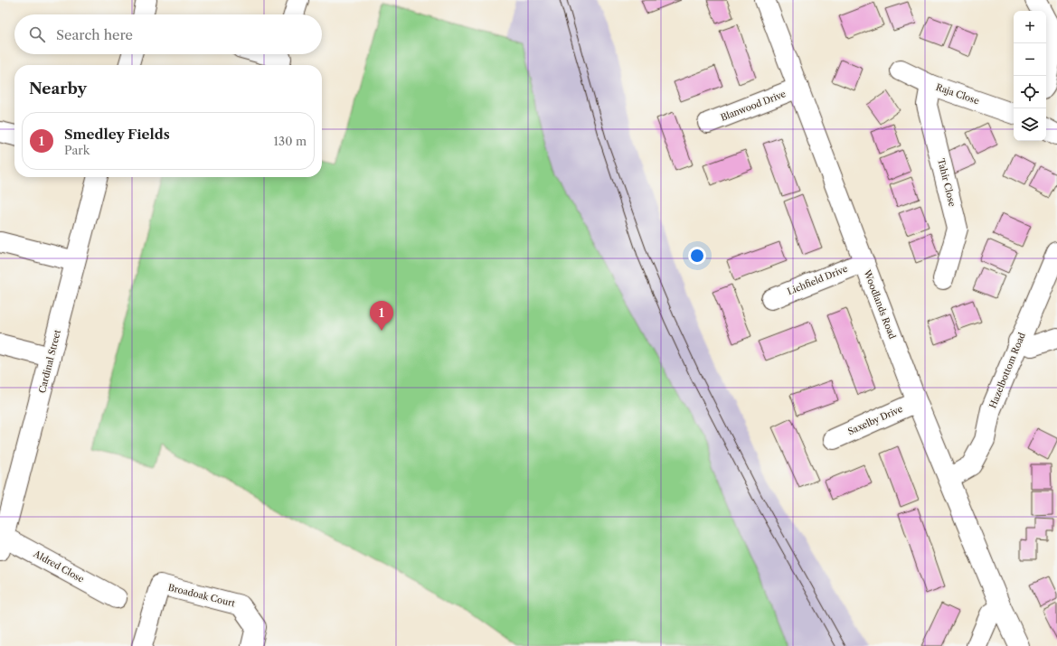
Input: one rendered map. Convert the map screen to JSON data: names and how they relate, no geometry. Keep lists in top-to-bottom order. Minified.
{"streets":{"street":["Raja Close","Blanwood Drive","Tahir Close","Lichfield Drive","Woodlands Road","Cardinal Street","Hazelbottom Road","Saxelby Drive","Aldred Close","Broadoak Court"]},"crossings":[["Raja Close","Tahir Close"],["Blanwood Drive","Woodlands Road"],["Lichfield Drive","Woodlands Road"],["Woodlands Road","Hazelbottom Road"],["Woodlands Road","Saxelby Drive"],["Cardinal Street","Aldred Close"]],"page":{"map_buttons":["+","−"],"search":"Search here","heading":"Nearby","list":[{"mark":"1","name":"Smedley Fields","note":"Park","value":"130 m"}],"pins":"1"}}
